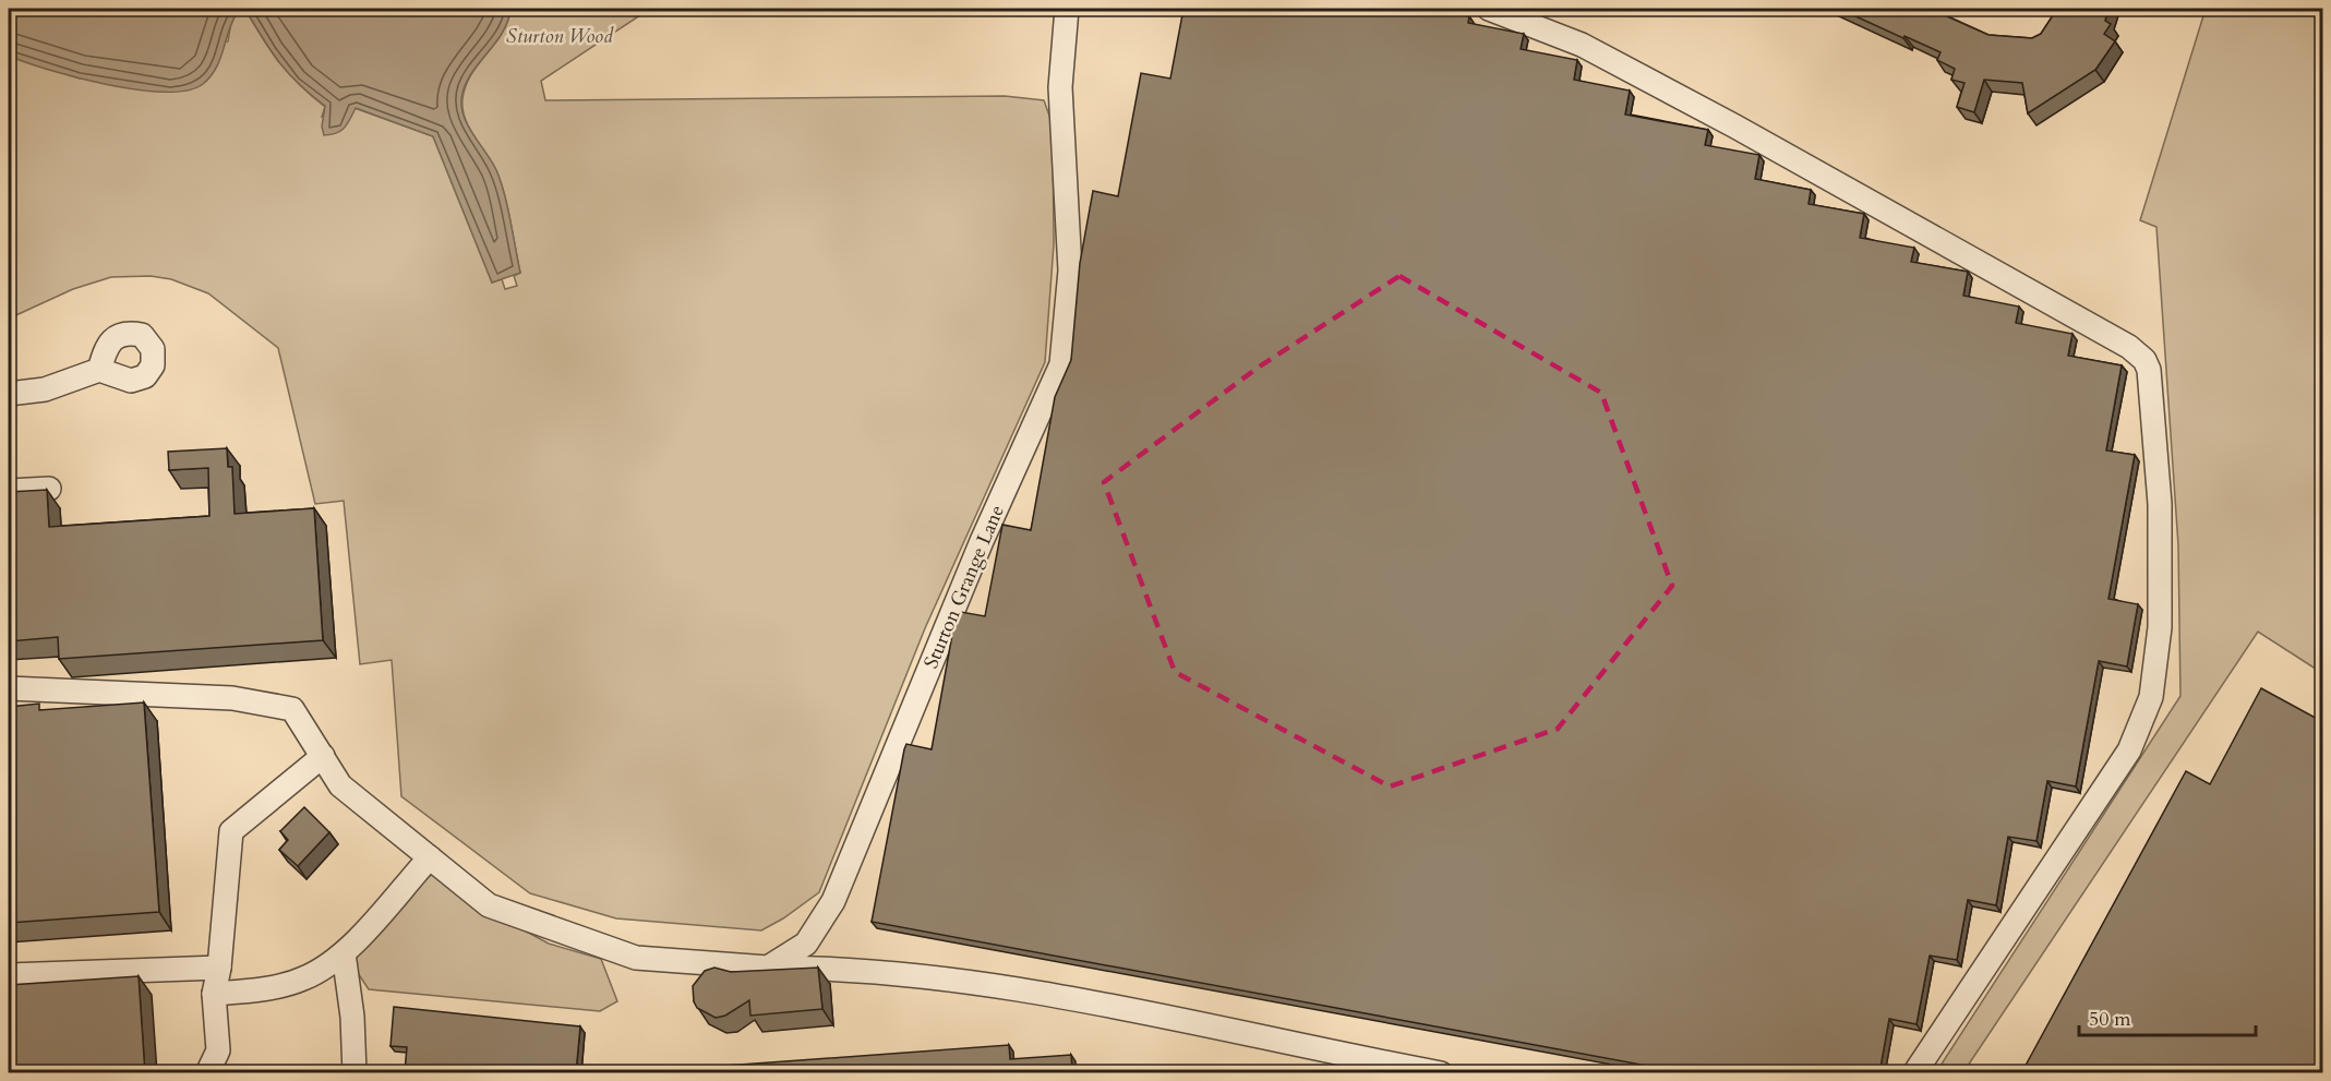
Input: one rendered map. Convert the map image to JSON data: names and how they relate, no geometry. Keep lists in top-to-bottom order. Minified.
{"streets":{"lane":["Sturton Grange Lane"]},"parks":["Sturton Wood"],"scale_bar":"50 m"}
